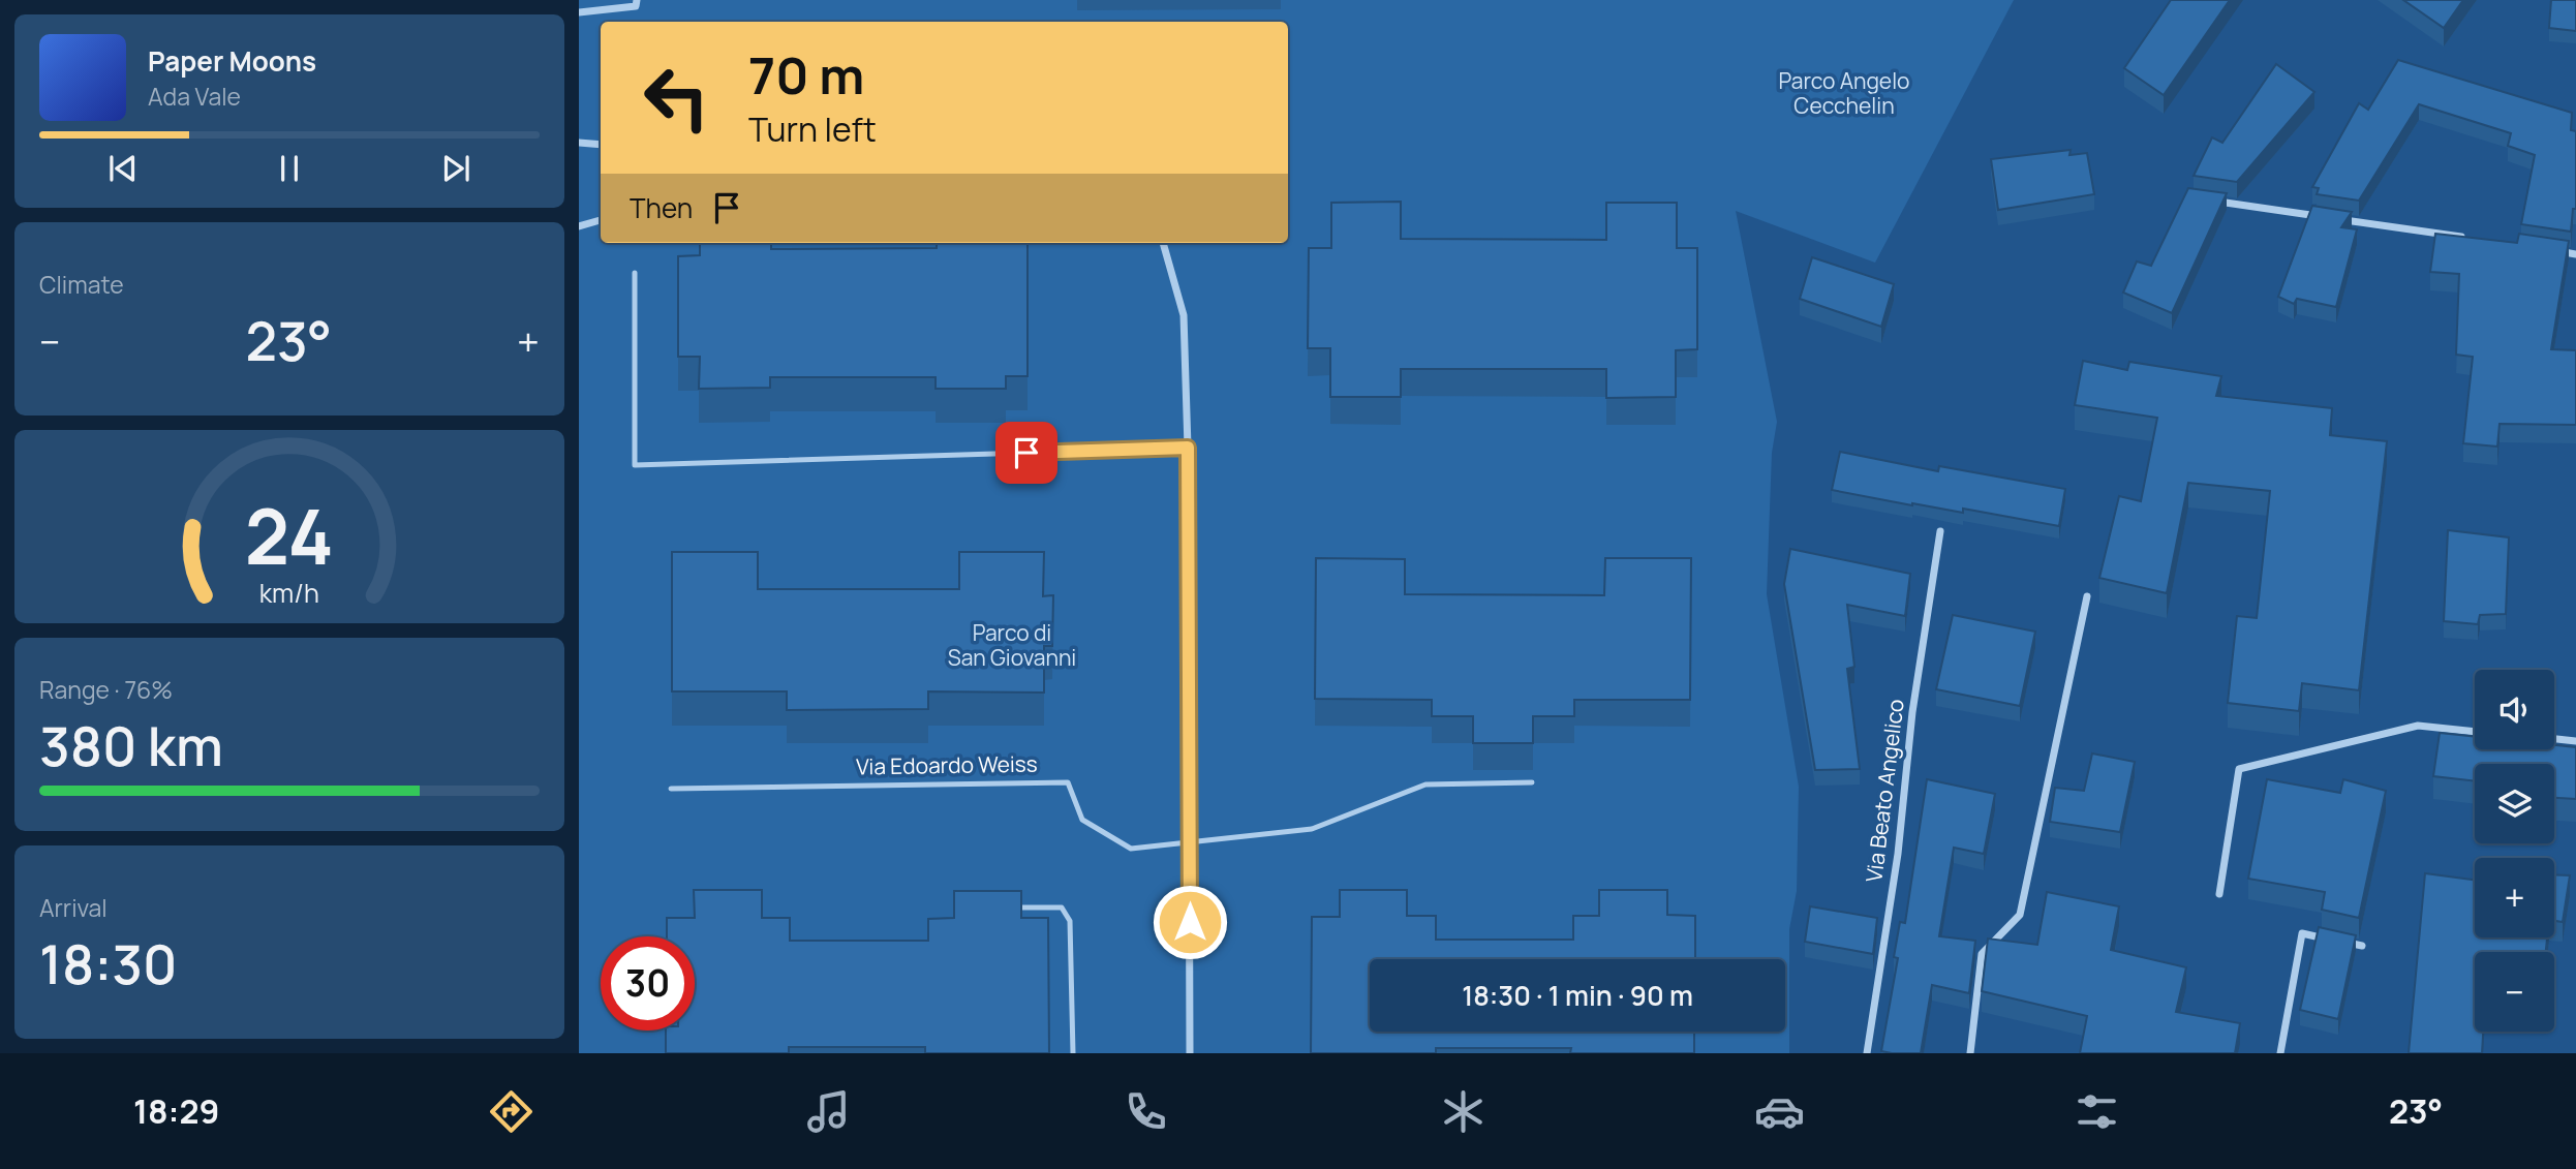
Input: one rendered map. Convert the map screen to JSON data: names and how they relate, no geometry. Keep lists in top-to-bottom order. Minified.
{"streets":{"street":["Via Beato Angelico"],"lane":["Via Edoardo Weiss"]},"parks":["Parco Angelo Cecchelin","Parco di San Giovanni"],"page":{"turn":["70 m","Turn left"],"song":["Paper Moons","Ada Vale"],"then":"Then","tile":["Climate",["Range · 76%","380 km"],["Arrival","18:30"]],"heat":["−","23°","+"],"map_buttons":["+","−"],"limit":"30","trip":"18:30 · 1 min · 90 m","tabs":["18:29","23°"],"gauge":["24","km/h"]}}
